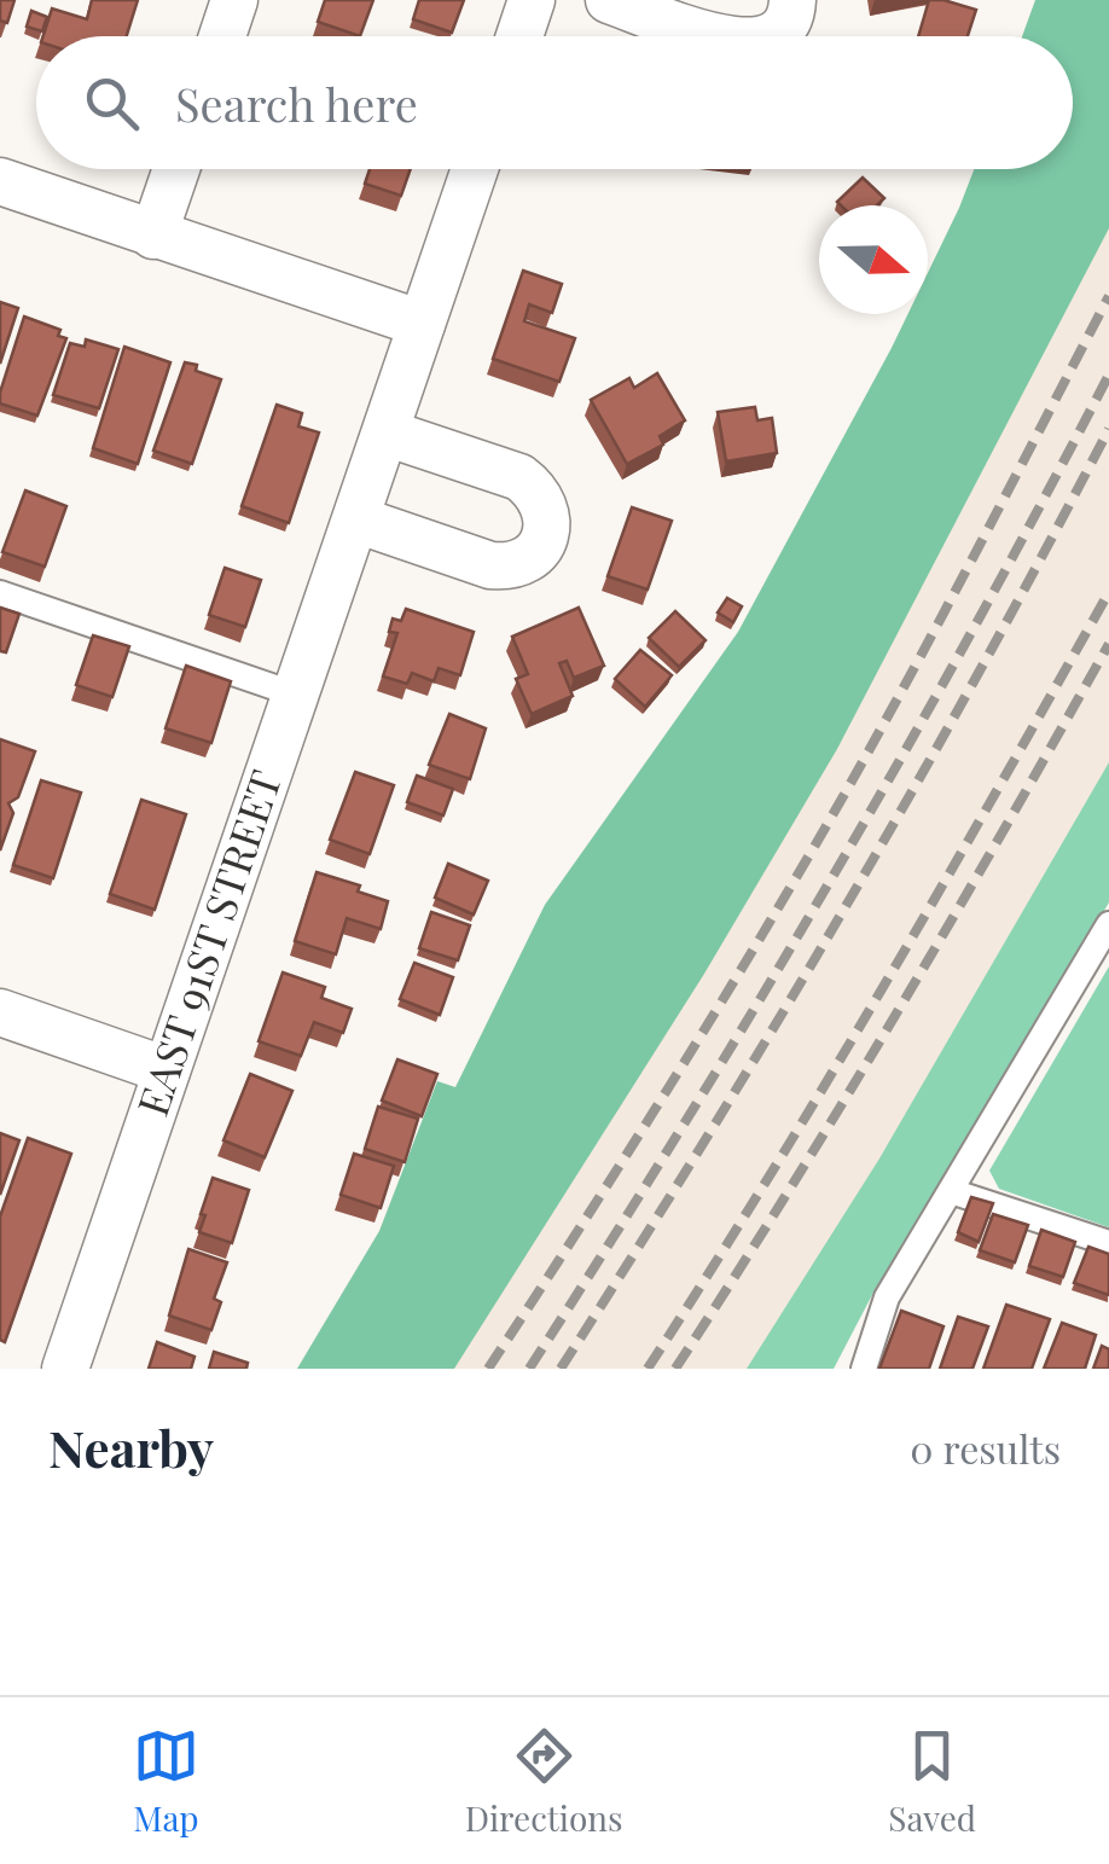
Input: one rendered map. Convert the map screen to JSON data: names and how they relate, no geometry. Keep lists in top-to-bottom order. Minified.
{"streets":{"street":["EAST 91ST STREET"]},"north":"right","page":{"search":"Search here","heading":["Nearby","0 results"],"nav":["Map","Directions","Saved"]}}
